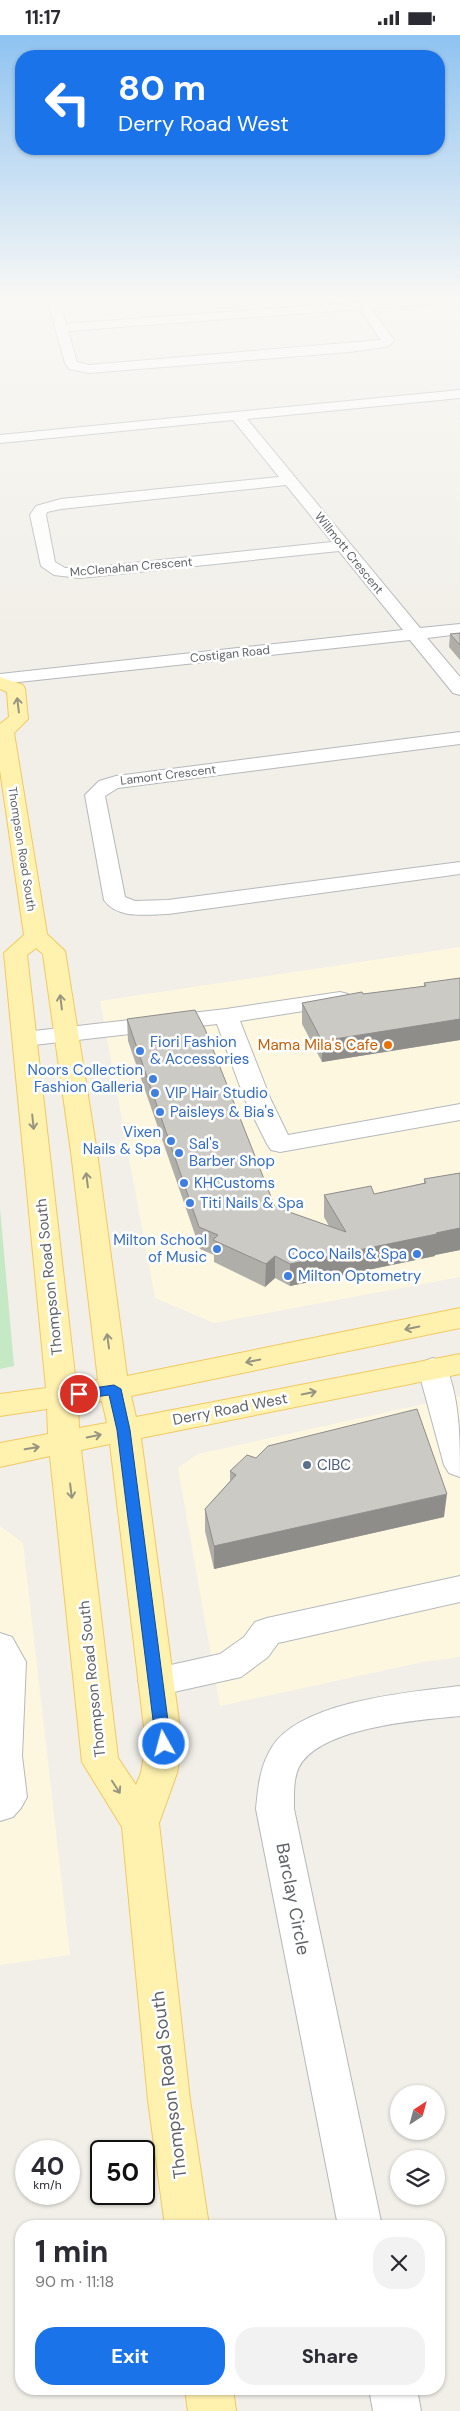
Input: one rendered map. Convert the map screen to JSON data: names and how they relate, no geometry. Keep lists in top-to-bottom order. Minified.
{"streets":{"main road":["Thompson Road South","Derry Road West"],"street":["Willmott Crescent","McClenahan Crescent","Costigan Road","Lamont Crescent","Barclay Circle"]},"crossings":[["Willmott Crescent","McClenahan Crescent"],["Willmott Crescent","Costigan Road"],["Costigan Road","Thompson Road South"],["Thompson Road South","Derry Road West"]],"places":["Mama Mila's Cafe","Fiori Fashion & Accessories","Noors Collection Fashion Galleria","VIP Hair Studio","Paisleys & Bia's","Vixen Nails & Spa","Sal's Barber Shop","KHCustoms","Titi Nails & Spa","Milton School of Music","Coco Nails & Spa","Milton Optometry","CIBC"],"north":"top right","page":{"status":"11:17","turn":["80 m","Derry Road West"],"speed":"40 km/h","limit":"50","heading":["1 min","90 m · 11:18"],"buttons":["Exit","Share"]}}
